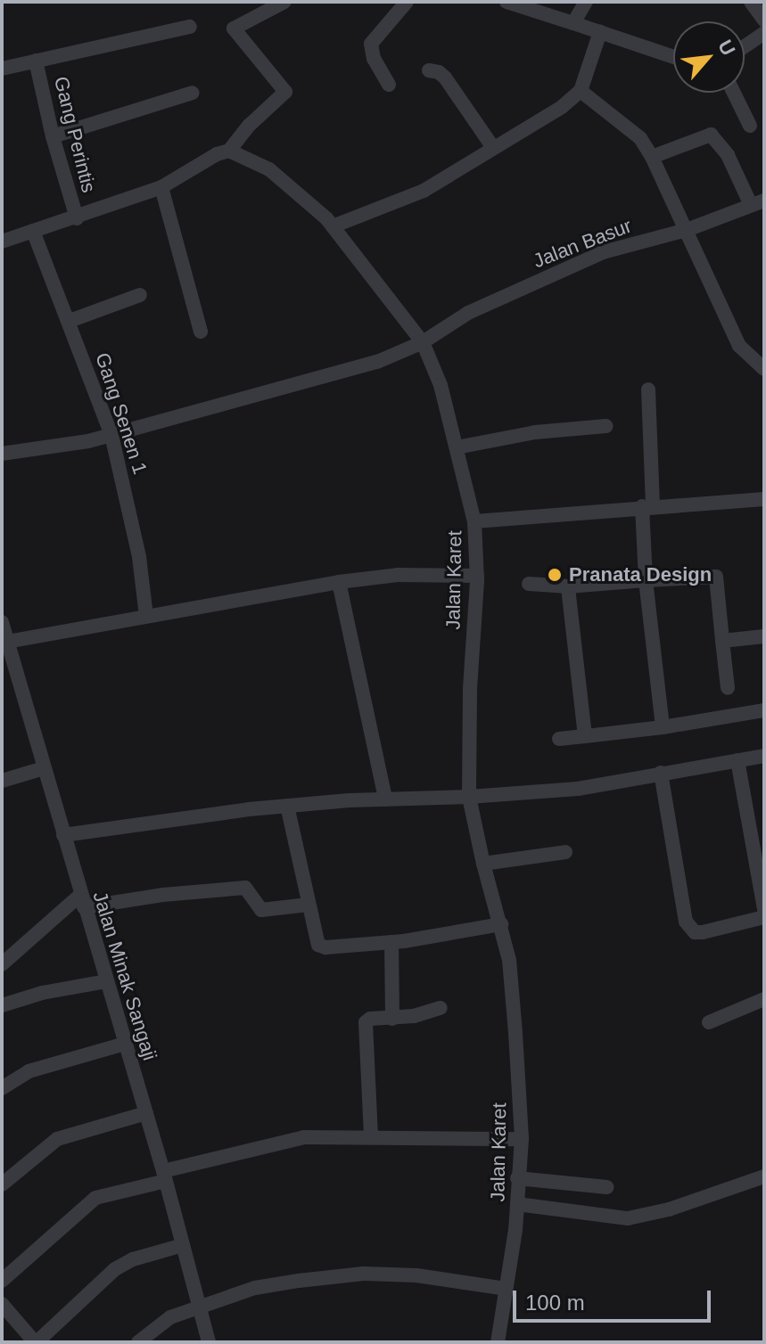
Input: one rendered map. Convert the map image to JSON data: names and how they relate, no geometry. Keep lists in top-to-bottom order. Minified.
{"streets":{"street":["Gang Perintis","Jalan Basur","Gang Senen 1","Jalan Karet","Jalan Minak Sangaji"]},"crossings":[["Jalan Basur","Gang Senen 1"],["Jalan Basur","Jalan Karet"]],"places":["Pranata Design"],"scale_bar":"100 m","north":"top right"}
